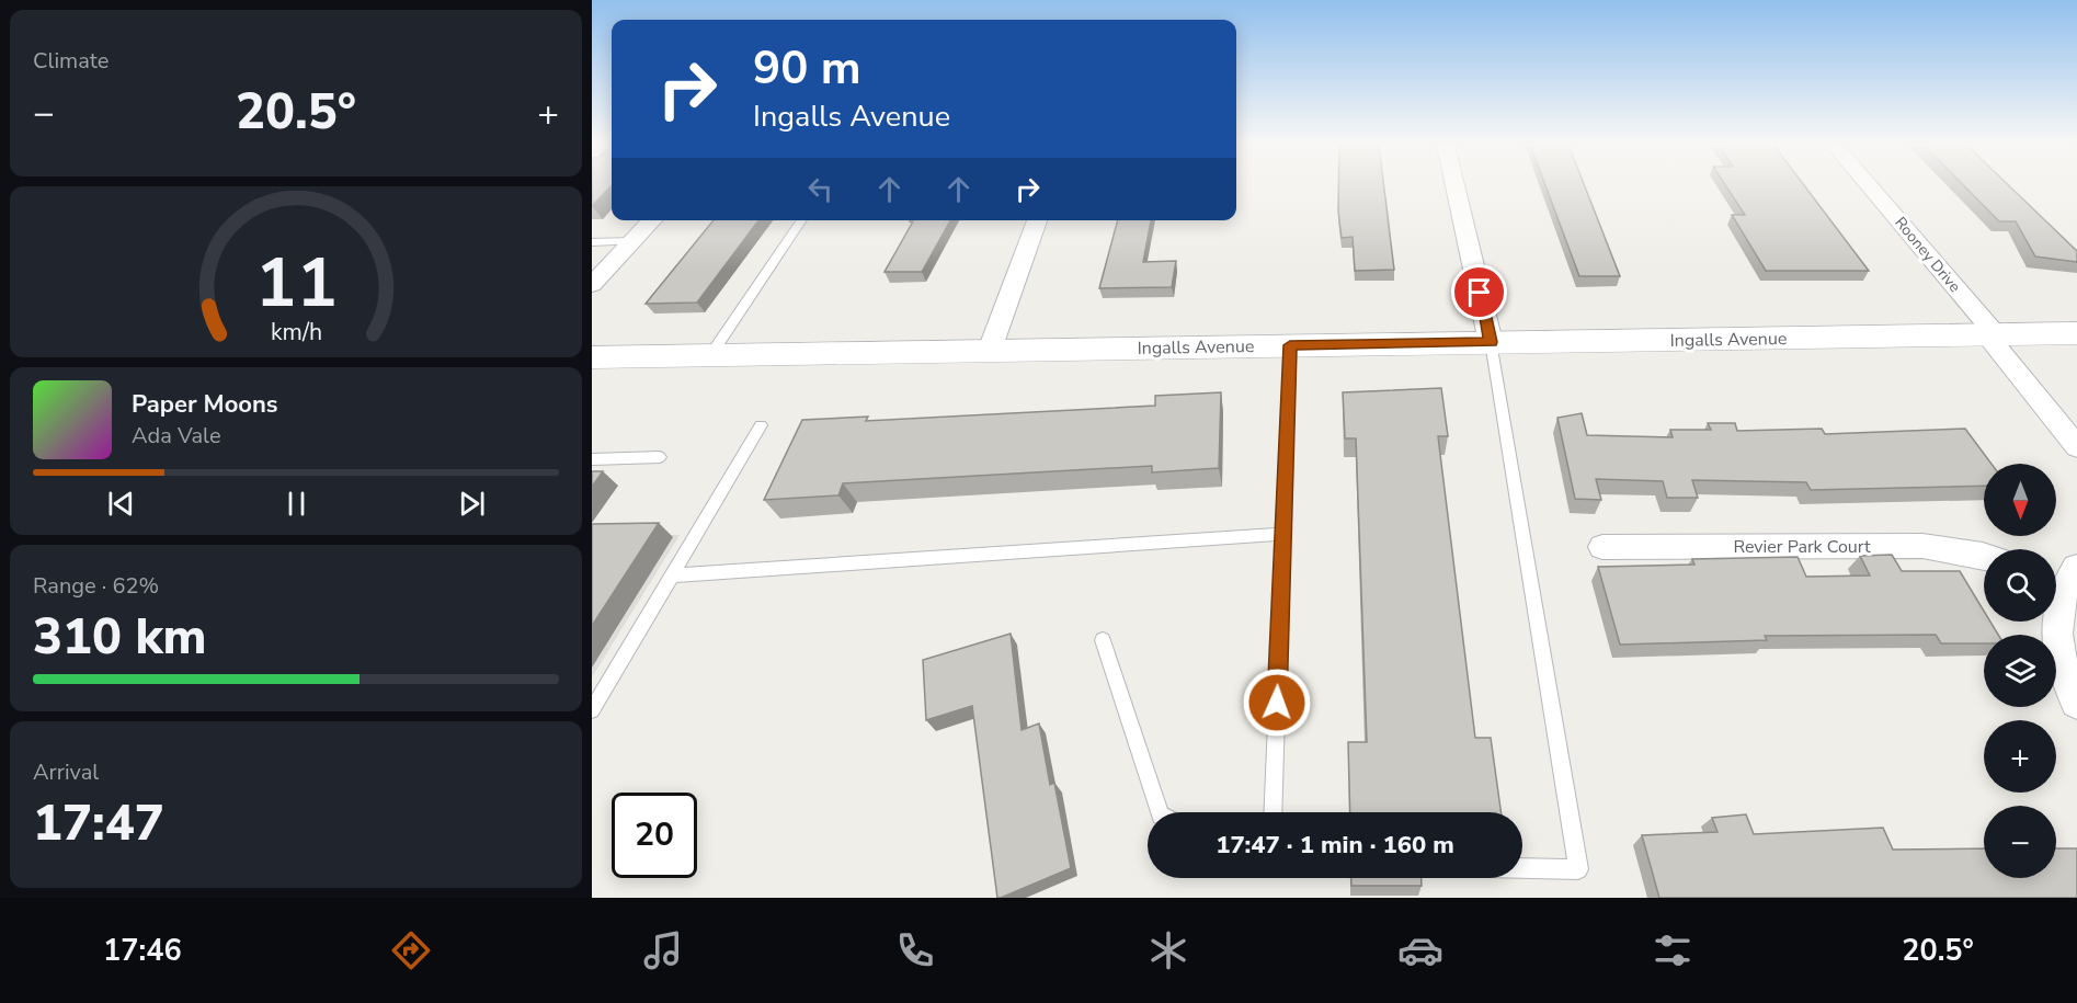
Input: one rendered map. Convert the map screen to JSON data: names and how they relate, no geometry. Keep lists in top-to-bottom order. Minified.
{"streets":{"street":["Rooney Drive","Ingalls Avenue","Revier Park Court"]},"crossings":[["Rooney Drive","Ingalls Avenue"]],"north":"bottom","page":{"tile":["Climate",["Range · 62%","310 km"],["Arrival","17:47"]],"turn":["90 m","Ingalls Avenue"],"heat":["−","20.5°","+"],"song":["Paper Moons","Ada Vale"],"map_buttons":["+","−"],"limit":"20","trip":"17:47 · 1 min · 160 m","tabs":["17:46","20.5°"],"gauge":["11","km/h"]}}
